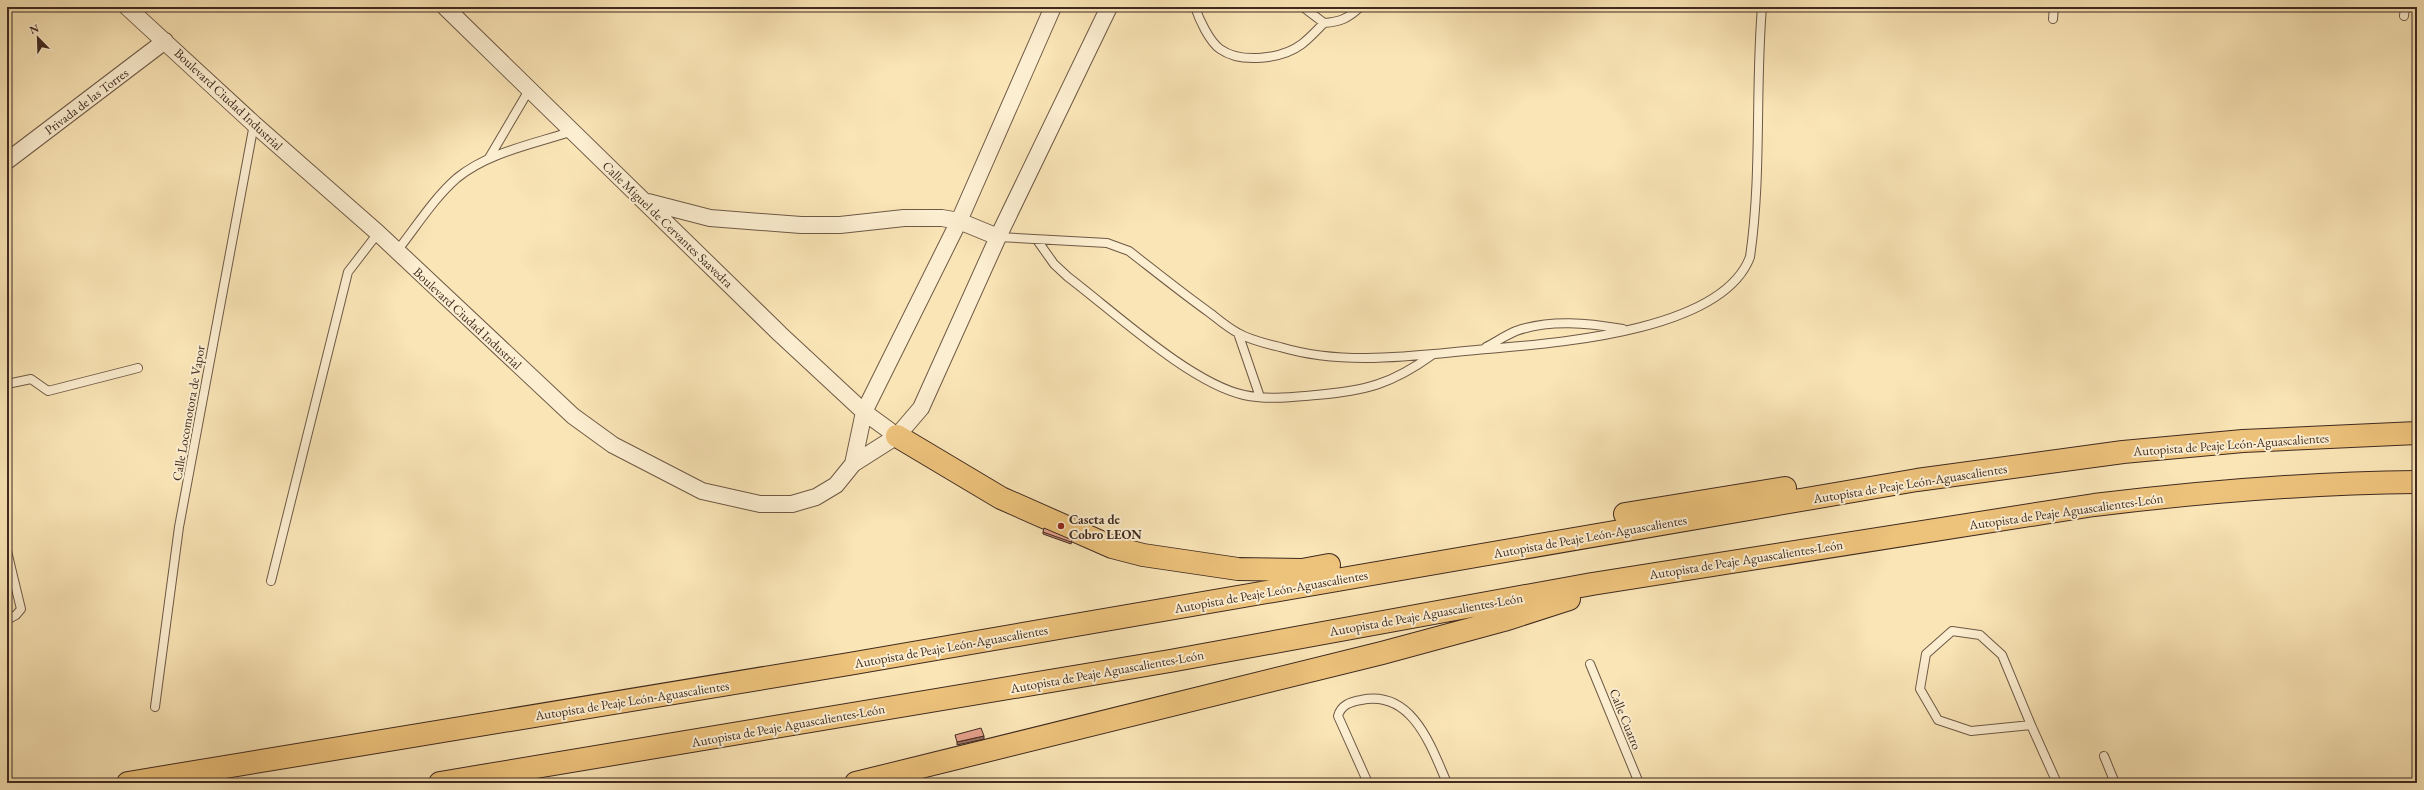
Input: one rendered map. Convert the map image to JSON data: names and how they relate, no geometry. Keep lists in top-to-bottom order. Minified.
{"streets":{"highway":["Autopista de Peaje León-Aguascalientes","Autopista de Peaje Aguascalientes-León"],"street":["Boulevard Ciudad Industrial","Privada de las Torres","Calle Miguel de Cervantes Saavedra"],"lane":["Calle Locomotora de Vapor","Calle Cuatro"]},"crossings":[["Boulevard Ciudad Industrial","Privada de las Torres"],["Boulevard Ciudad Industrial","Calle Miguel de Cervantes Saavedra"],["Boulevard Ciudad Industrial","Calle Locomotora de Vapor"]],"places":["Caseta de Cobro LEON"],"north":"top left"}
